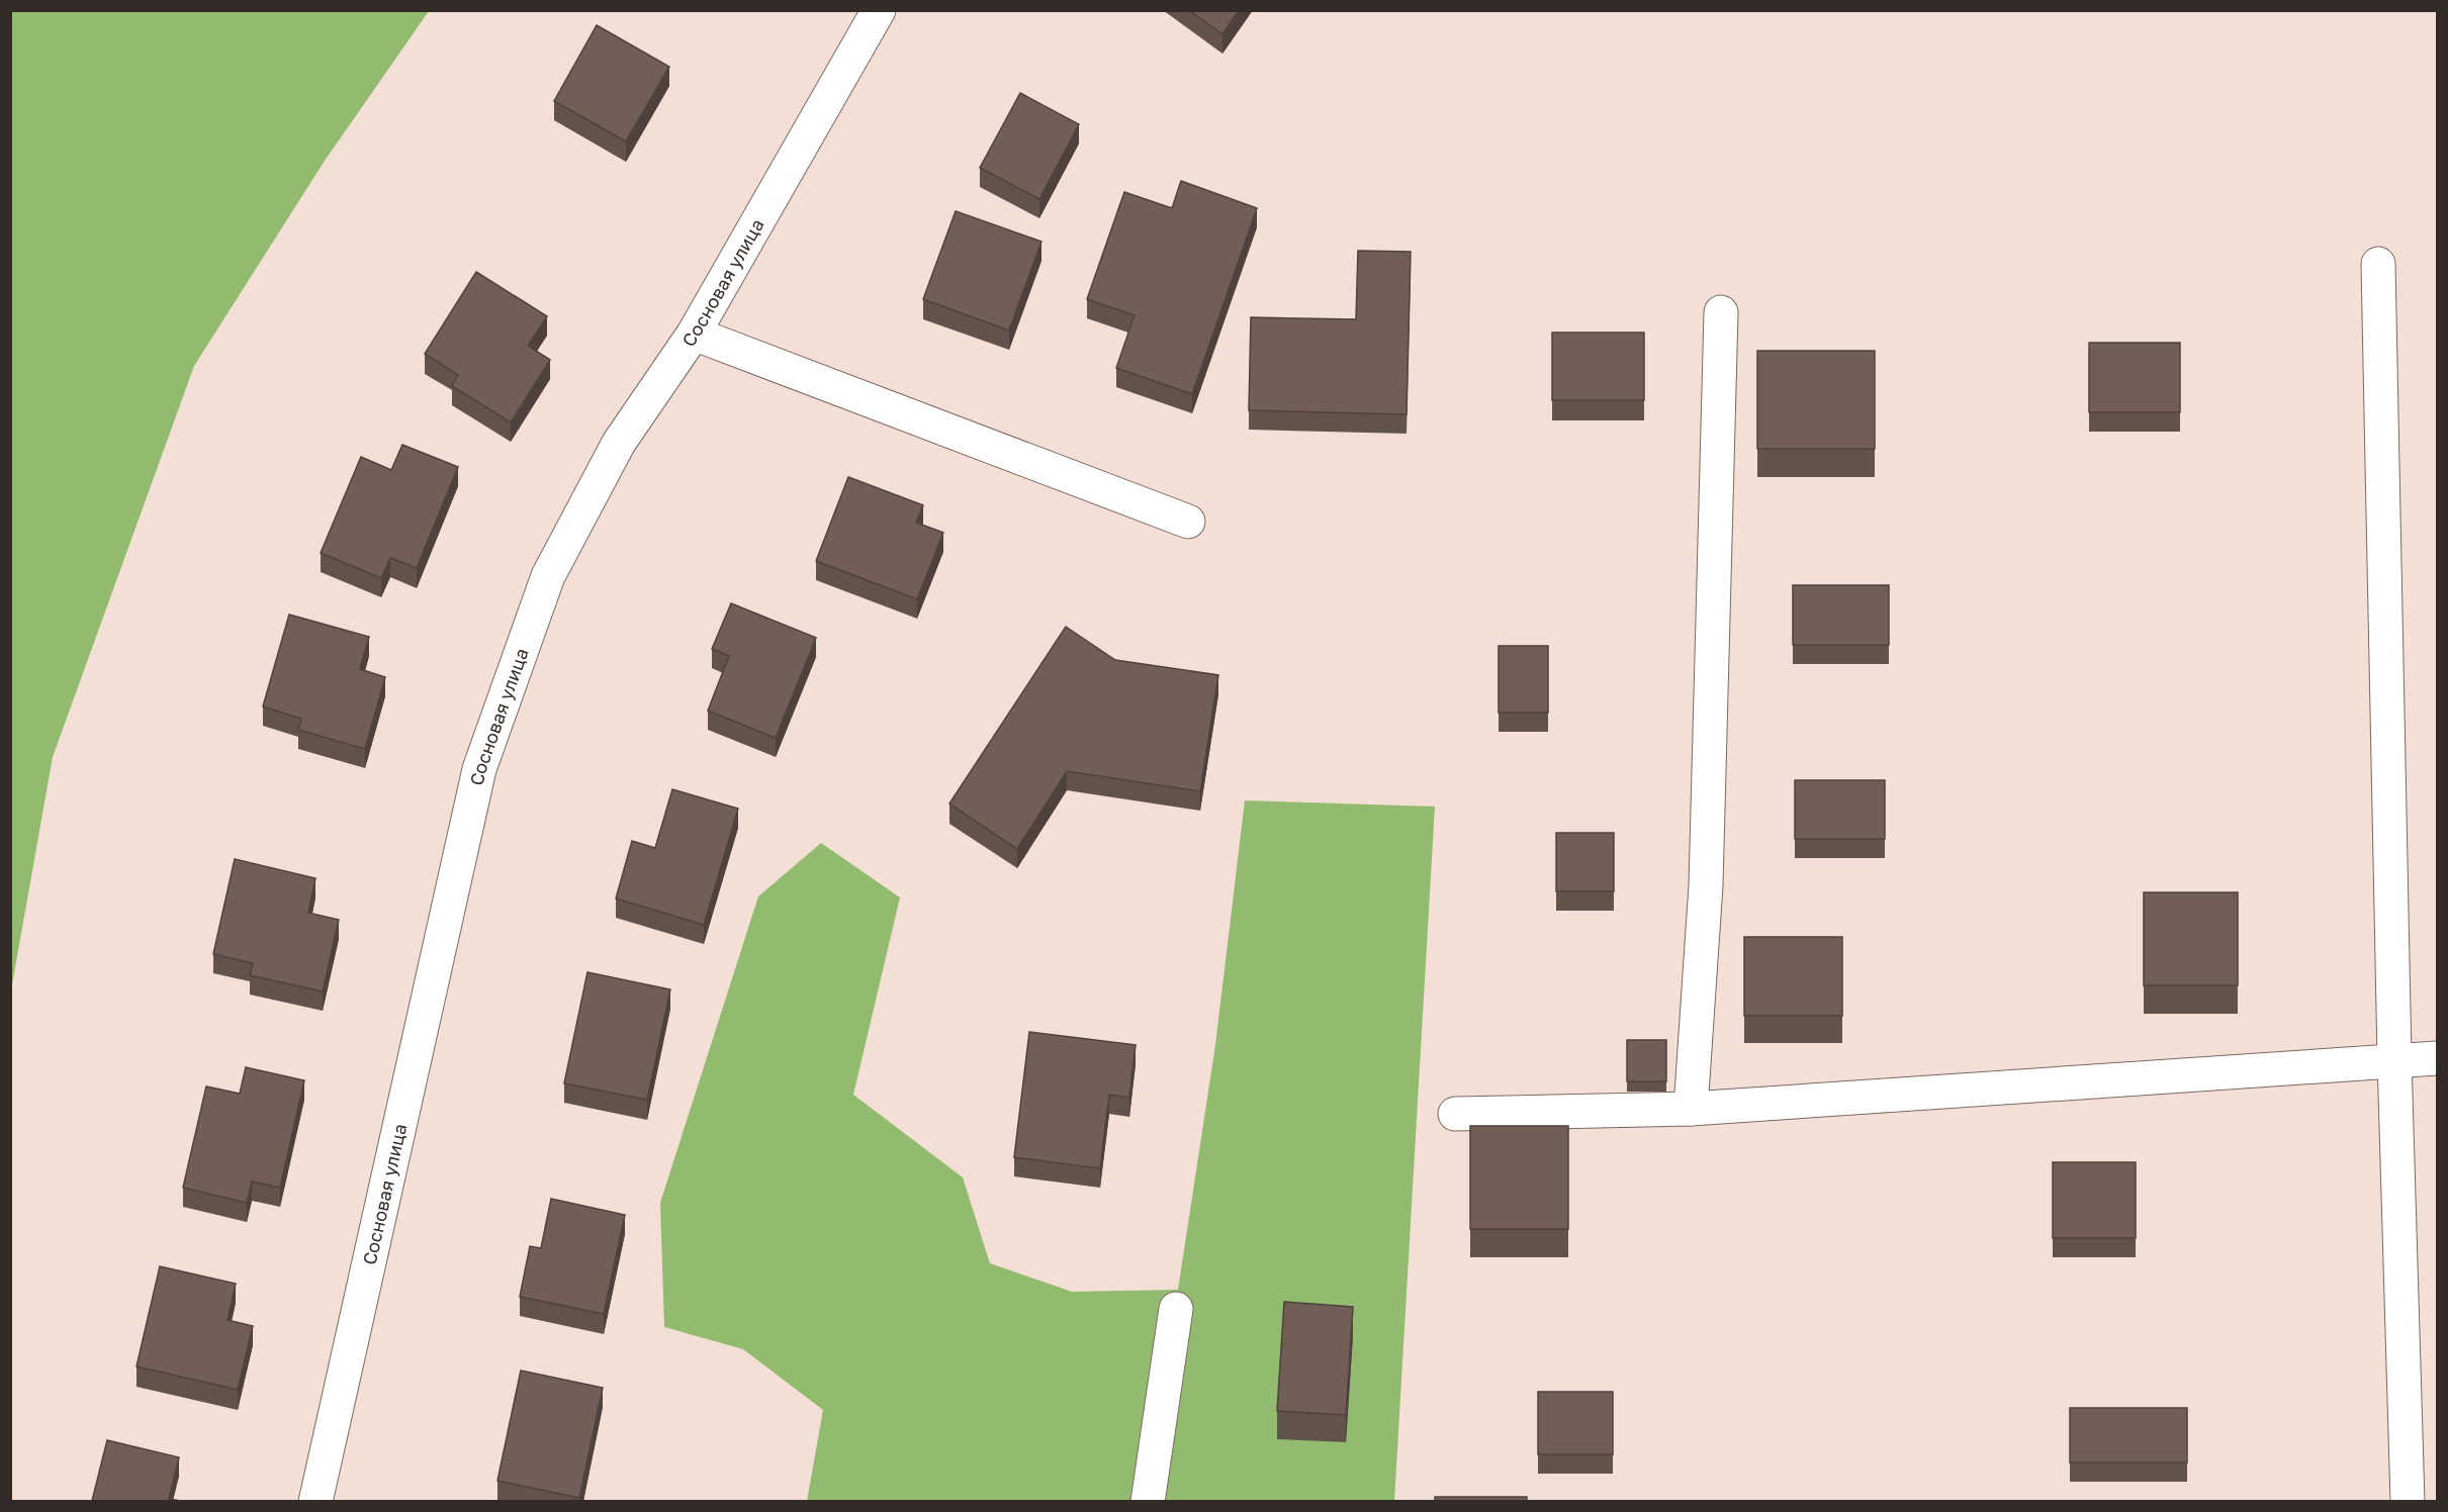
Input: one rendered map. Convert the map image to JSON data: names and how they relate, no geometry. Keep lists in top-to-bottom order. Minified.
{"streets":{"street":["Сосновая улица"]}}
